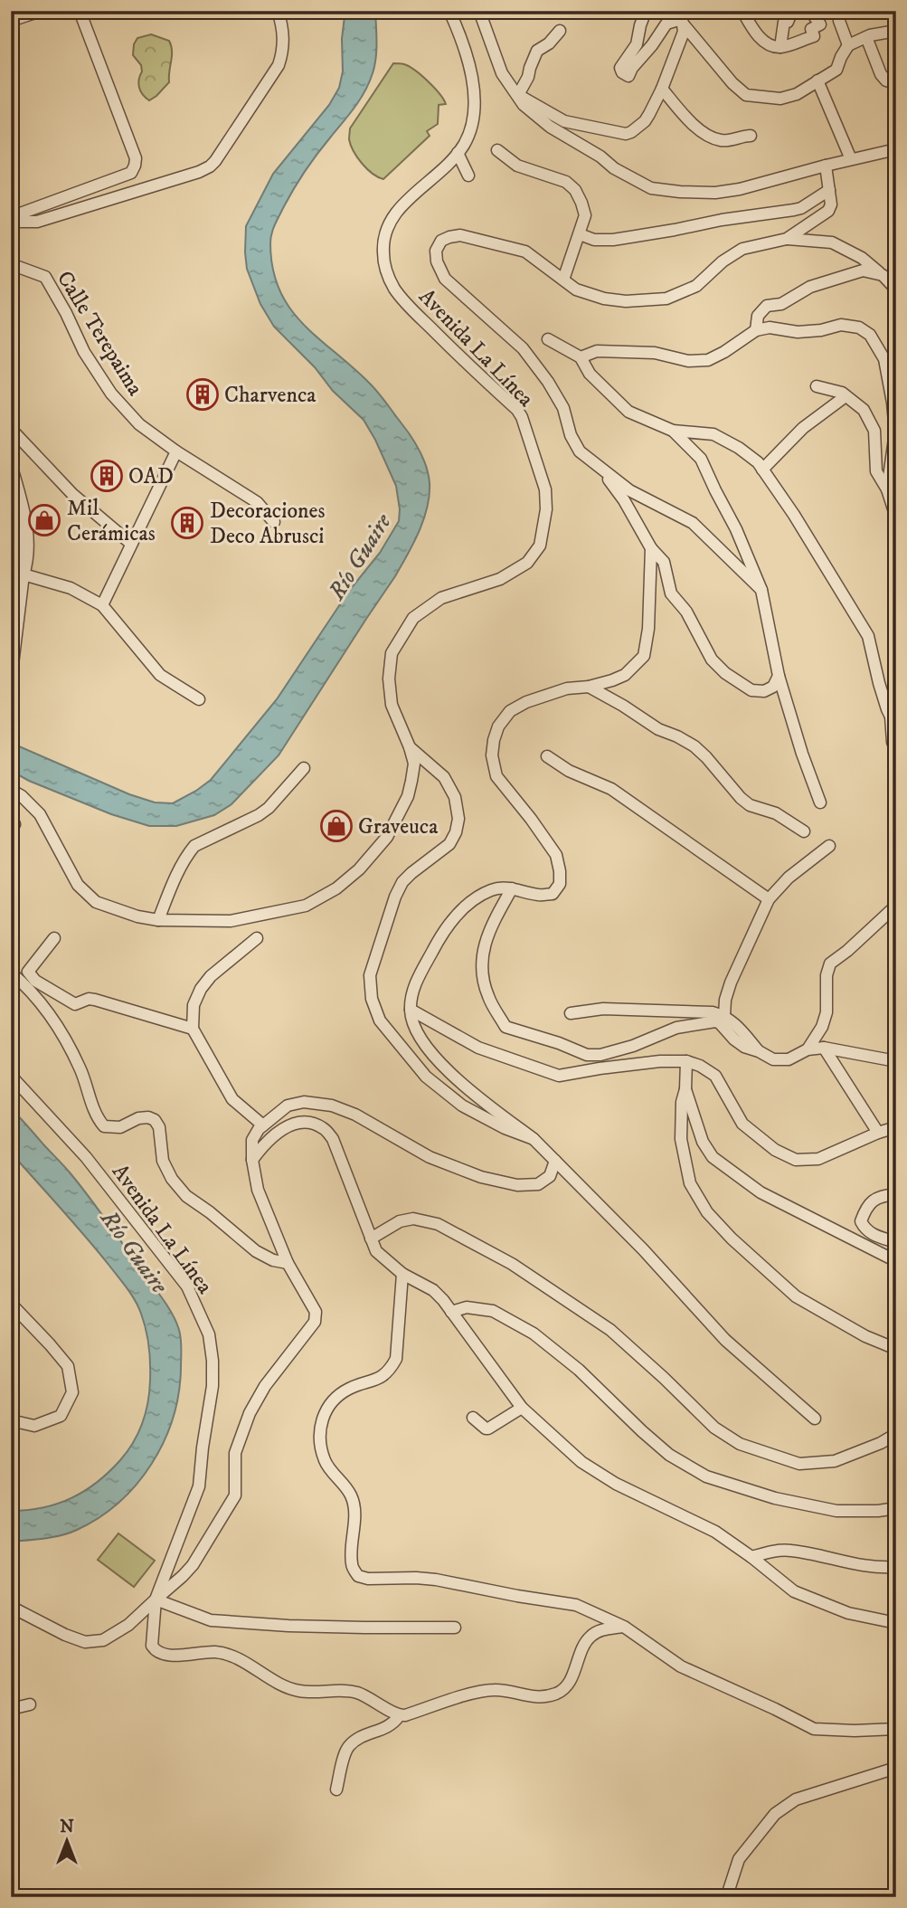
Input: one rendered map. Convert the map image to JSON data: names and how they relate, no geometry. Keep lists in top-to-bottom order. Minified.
{"streets":{"street":["Calle Terepaima","Avenida La Línea"]},"water":["Río Guaire"],"places":{"building":["Charvenca","OAD","Decoraciones Deco Abrusci"],"shop":["Mil Cerámicas","Graveuca"]},"north":"top"}
